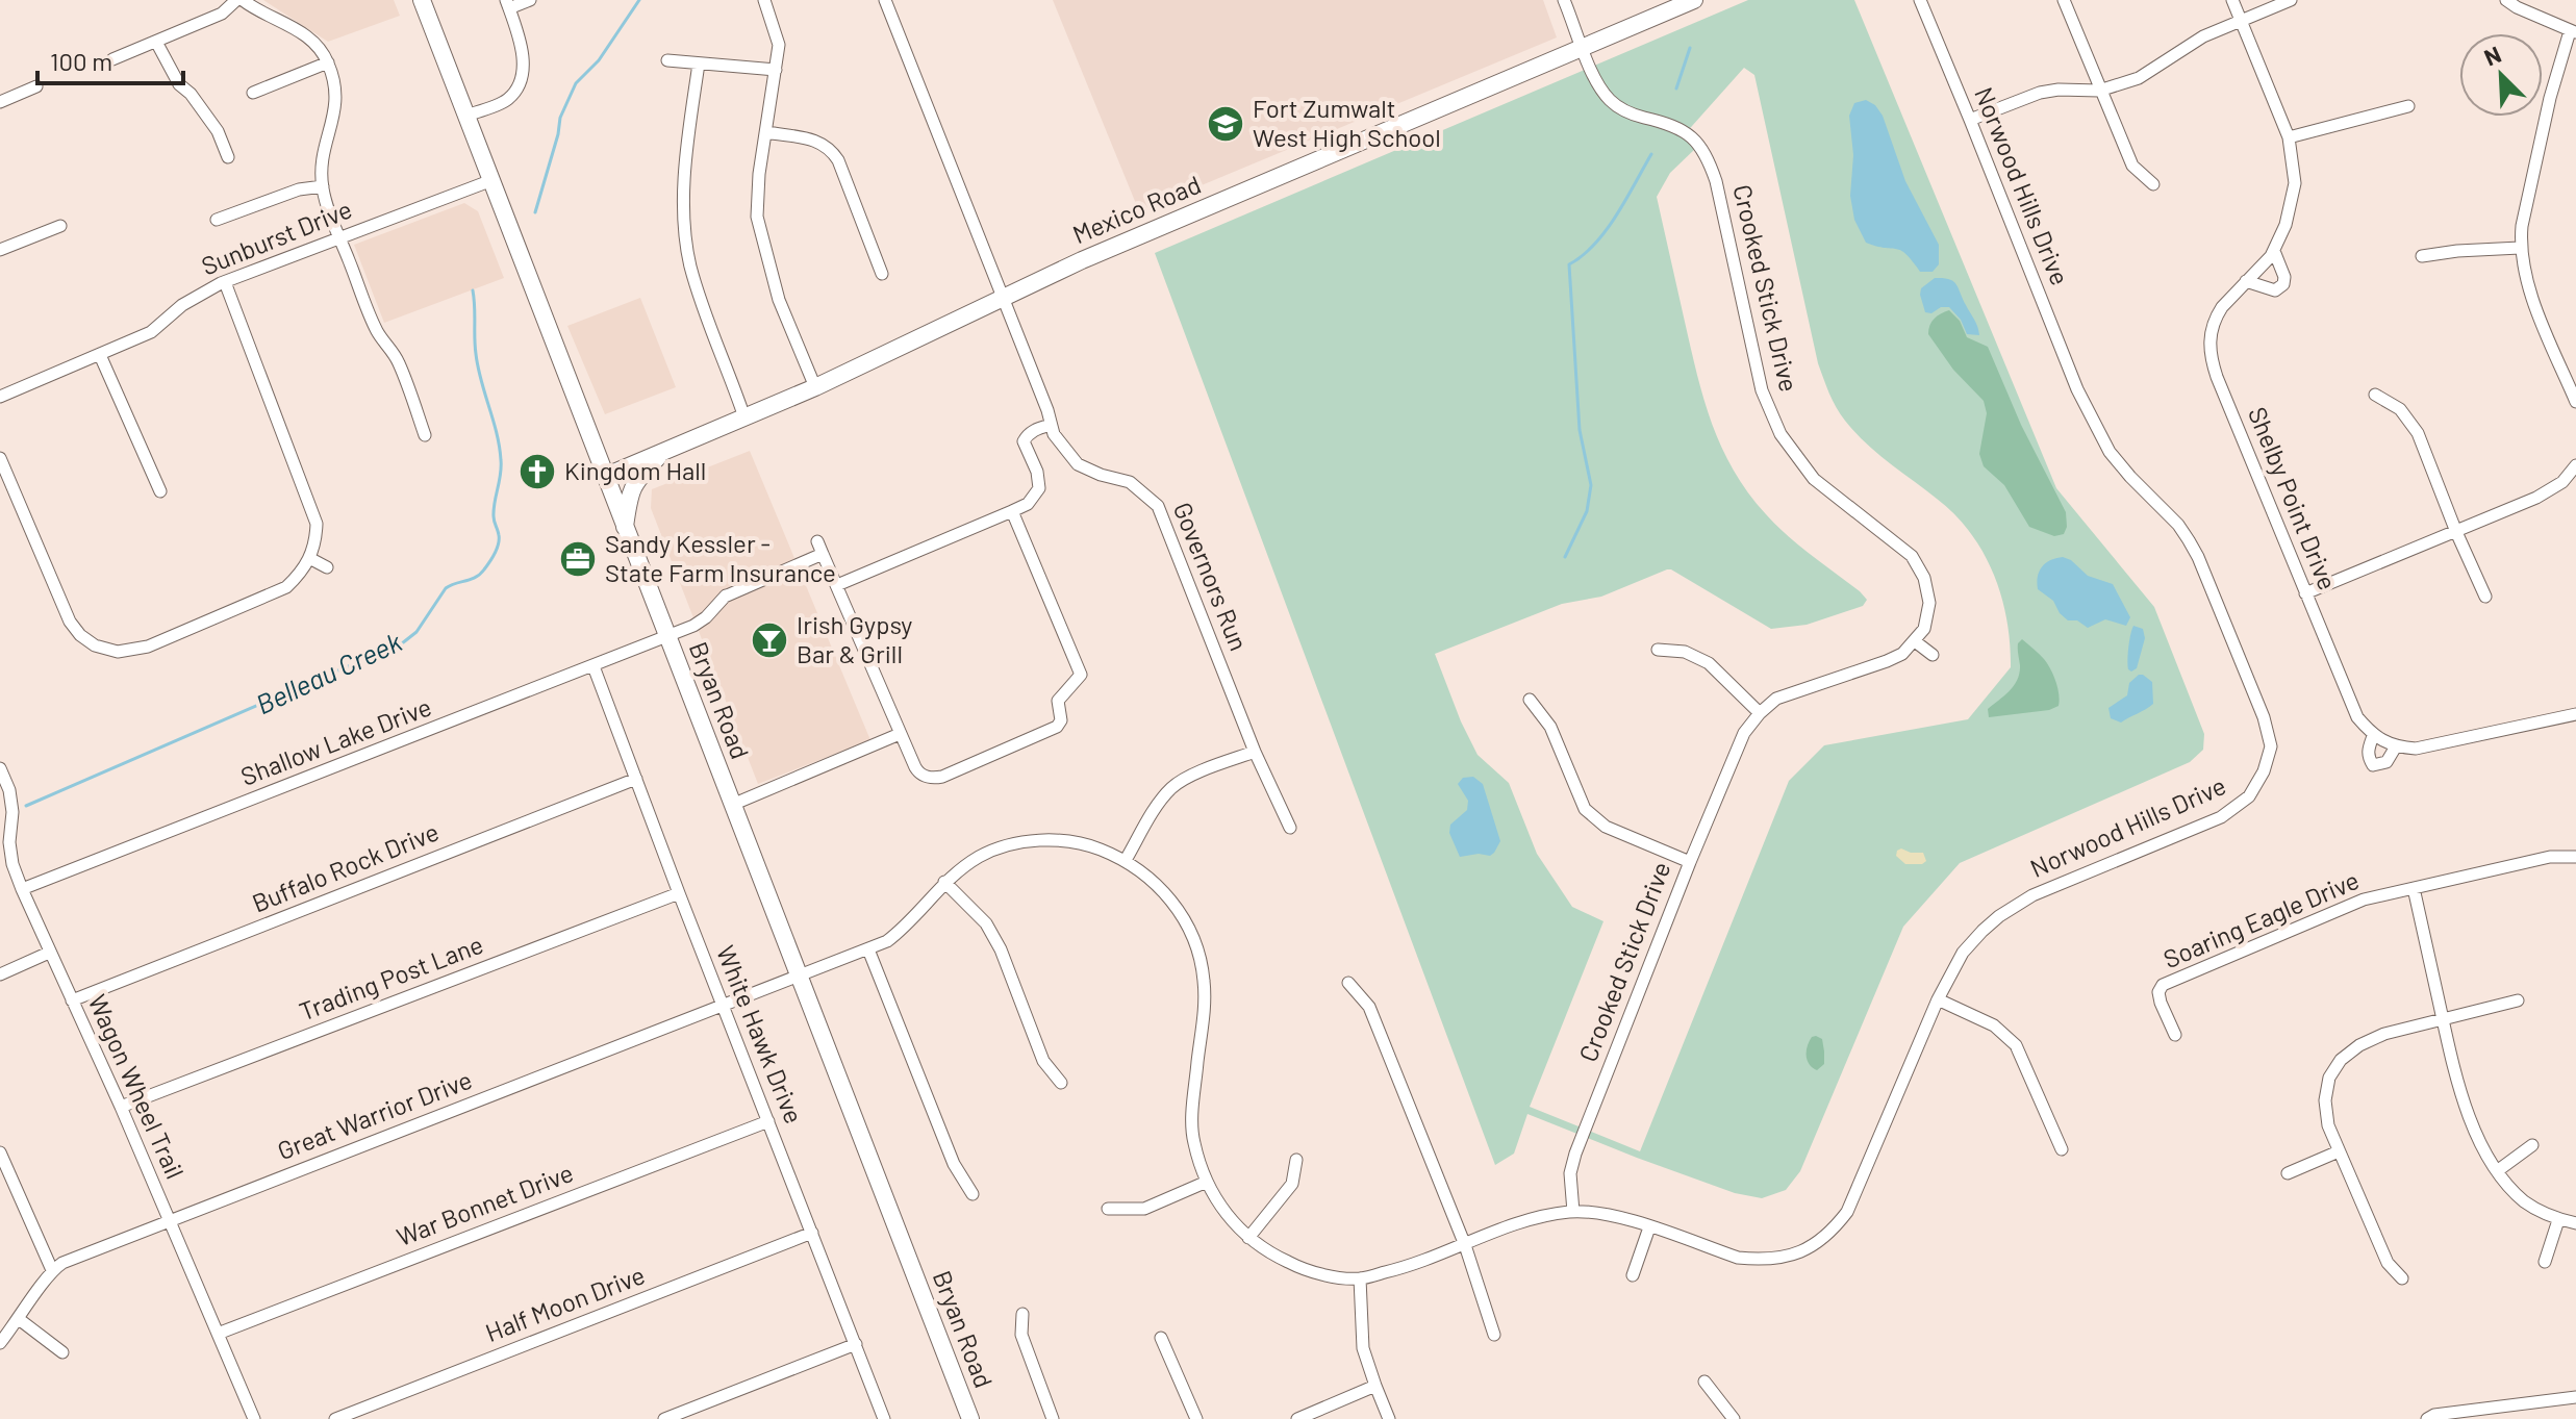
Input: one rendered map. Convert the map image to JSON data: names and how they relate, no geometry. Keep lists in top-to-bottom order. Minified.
{"streets":{"main road":["Mexico Road","Bryan Road"],"street":["Norwood Hills Drive","Sunburst Drive","Crooked Stick Drive","Shelby Point Drive","Governors Run","Shallow Lake Drive","Buffalo Rock Drive","Soaring Eagle Drive","Trading Post Lane","White Hawk Drive","Wagon Wheel Trail","Great Warrior Drive","War Bonnet Drive","Half Moon Drive"]},"crossings":[["Norwood Hills Drive","Crooked Stick Drive"],["Norwood Hills Drive","Bryan Road"],["Norwood Hills Drive","Great Warrior Drive"],["Mexico Road","Crooked Stick Drive"],["Mexico Road","Governors Run"],["Mexico Road","Bryan Road"],["Sunburst Drive","Bryan Road"],["Bryan Road","Shallow Lake Drive"],["Bryan Road","Great Warrior Drive"],["Shallow Lake Drive","White Hawk Drive"],["Shallow Lake Drive","Wagon Wheel Trail"],["Buffalo Rock Drive","White Hawk Drive"],["Buffalo Rock Drive","Wagon Wheel Trail"],["Trading Post Lane","White Hawk Drive"],["Trading Post Lane","Wagon Wheel Trail"],["White Hawk Drive","Great Warrior Drive"],["White Hawk Drive","War Bonnet Drive"],["White Hawk Drive","Half Moon Drive"],["Wagon Wheel Trail","Great Warrior Drive"],["Wagon Wheel Trail","War Bonnet Drive"]],"water":["Belleau Creek"],"places":{"school or university":["Fort Zumwalt West High School"],"church":["Kingdom Hall"],"office":["Sandy Kessler - State Farm Insurance"],"bar":["Irish Gypsy Bar & Grill"]},"scale_bar":"100 m","north":"top left"}
